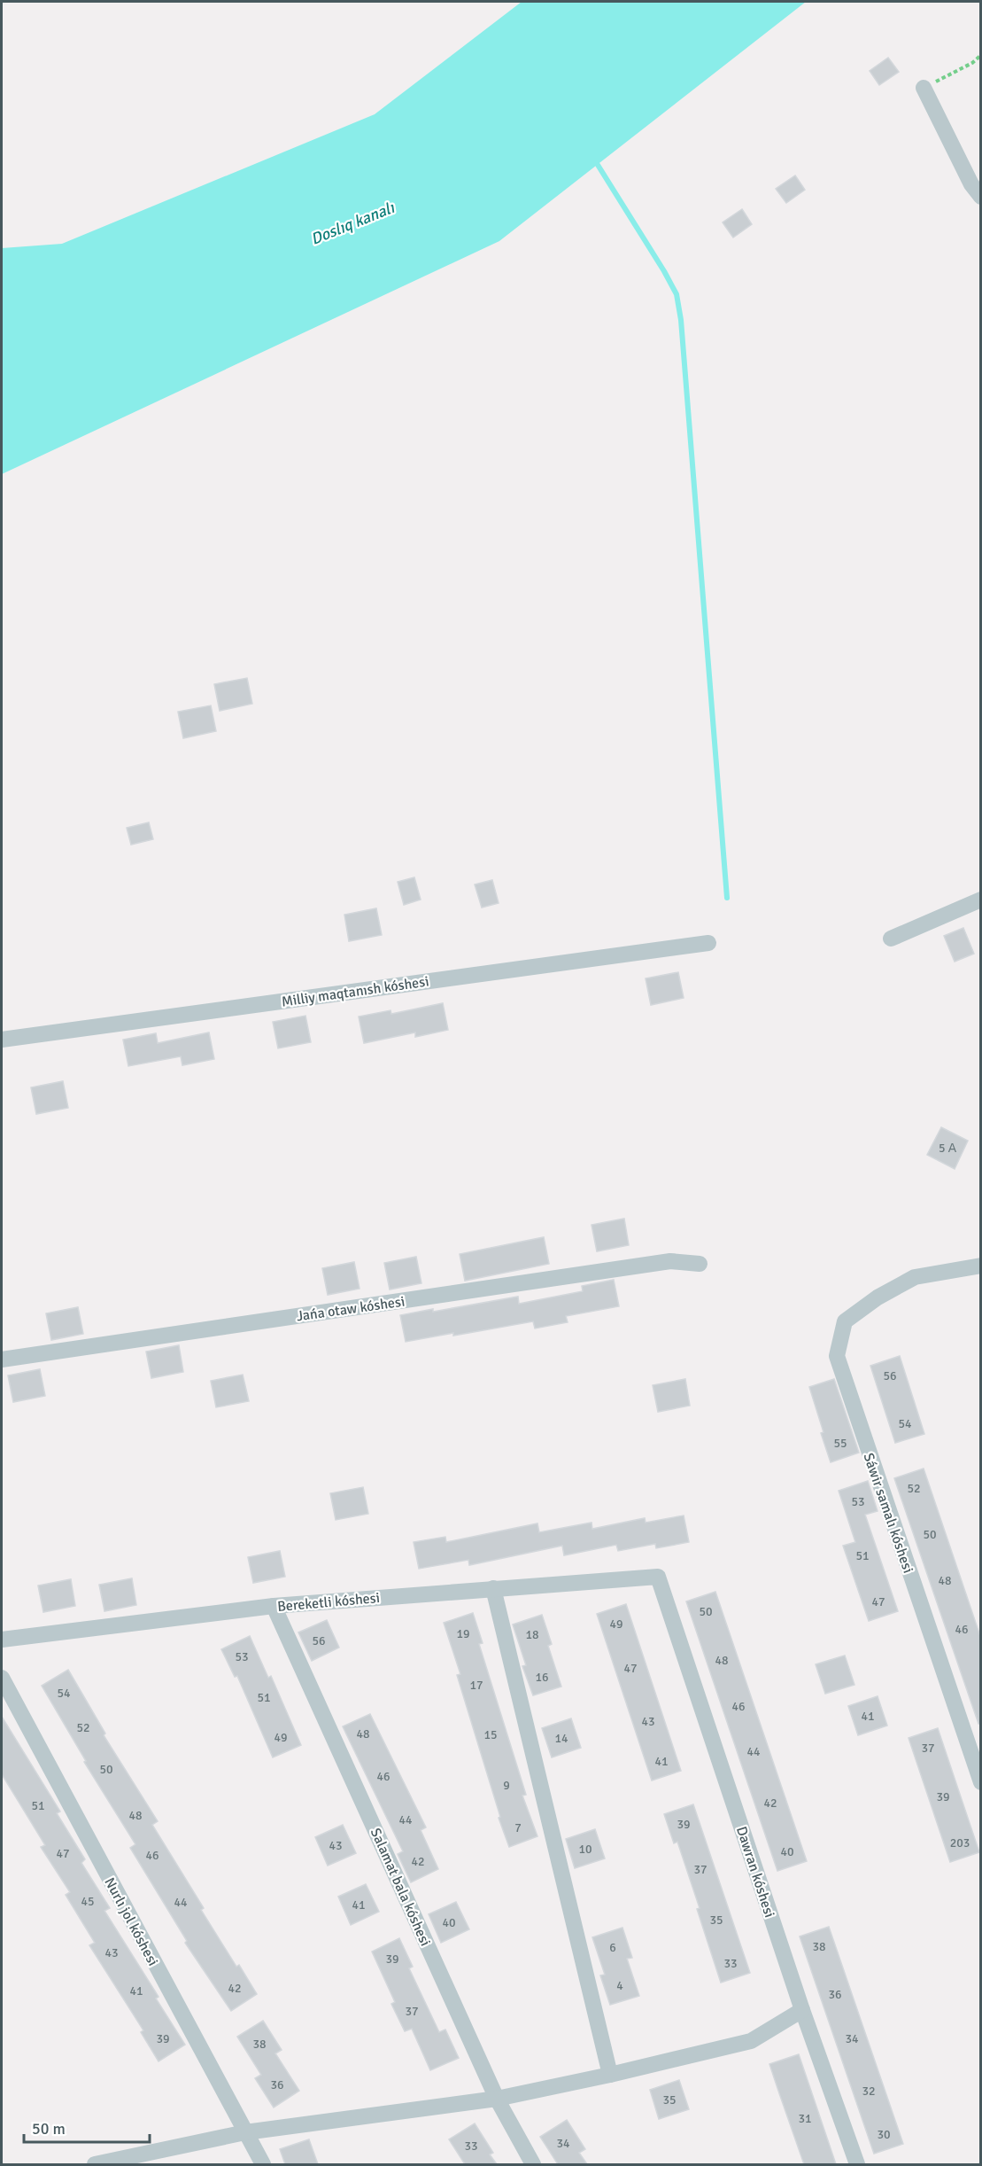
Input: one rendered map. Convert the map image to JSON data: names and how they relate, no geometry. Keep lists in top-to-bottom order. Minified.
{"streets":{"street":["Milliy maqtanısh kóshesi","Jańa otaw kóshesi","Sáwir samalı kóshesi","Bereketli kóshesi","Dawran kóshesi","Salamat bala kóshesi","Nurlı jol kóshesi"]},"crossings":[["Bereketli kóshesi","Dawran kóshesi"],["Bereketli kóshesi","Salamat bala kóshesi"]],"water":["Doslıq kanalı"],"house_numbers":["5 А","56","54","55","52","53","50","51","48","47","50","49","46","19","18","56","53","48","47","16","17","54","51","46","41","43","52","48","15","49","14","37","44","41","50","46","9","39","42","51","48","44","39","7","203","43","10","40","47","46","42","37","45","44","41","35","40","38","6","43","39","33","4","42","41","36","37","39","34","38","36","32","35","31","30","34","33"],"scale_bar":"50 m"}
